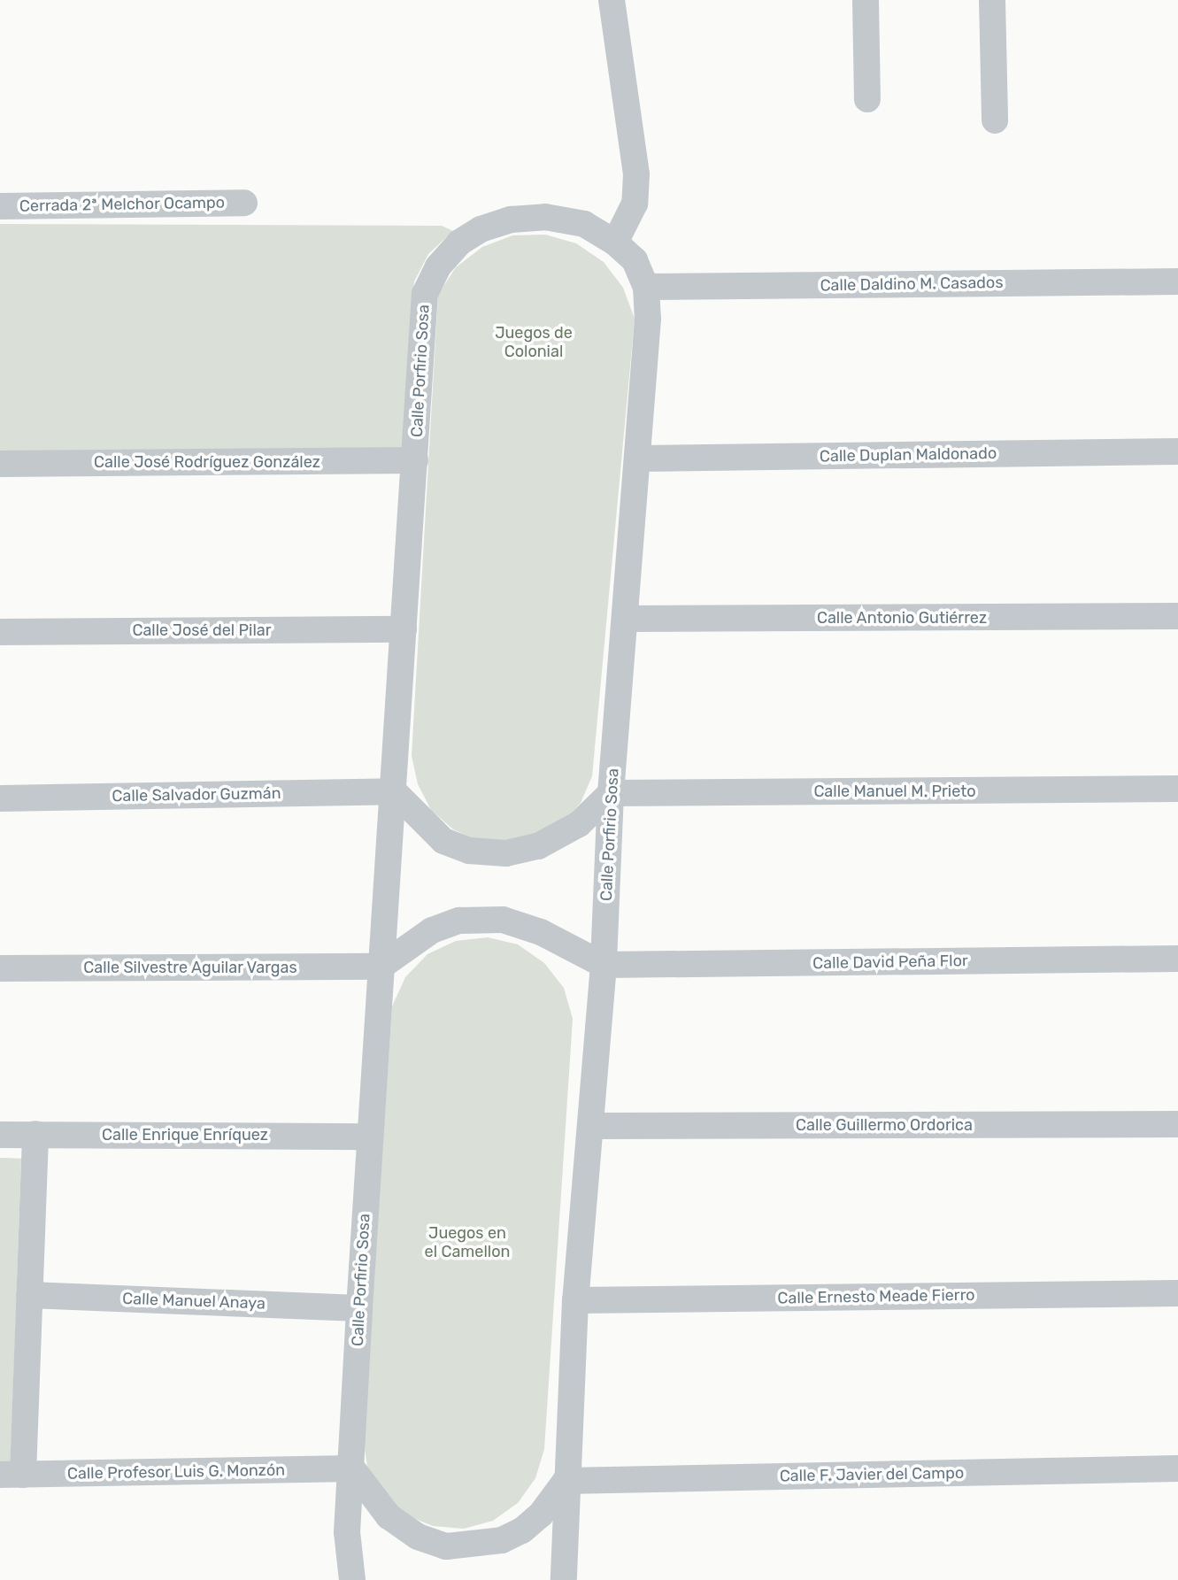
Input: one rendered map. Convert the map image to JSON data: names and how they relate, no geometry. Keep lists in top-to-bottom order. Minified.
{"streets":{"street":["Cerrada 2ª Melchor Ocampo","Calle Daldino M. Casados","Calle Porfirio Sosa","Calle Duplan Maldonado","Calle José Rodríguez González","Calle Antonio Gutiérrez","Calle José del Pilar","Calle Manuel M. Prieto","Calle Salvador Guzmán","Calle David Peña Flor","Calle Silvestre Aguilar Vargas","Calle Guillermo Ordorica","Calle Enrique Enríquez","Calle Ernesto Meade Fierro","Calle Manuel Anaya","Calle Profesor Luis G. Monzón","Calle F. Javier del Campo"]},"crossings":[["Calle Daldino M. Casados","Calle Porfirio Sosa"],["Calle Porfirio Sosa","Calle Duplan Maldonado"],["Calle Porfirio Sosa","Calle José Rodríguez González"],["Calle Porfirio Sosa","Calle Antonio Gutiérrez"],["Calle Porfirio Sosa","Calle José del Pilar"],["Calle Porfirio Sosa","Calle Manuel M. Prieto"],["Calle Porfirio Sosa","Calle Salvador Guzmán"],["Calle Porfirio Sosa","Calle David Peña Flor"],["Calle Porfirio Sosa","Calle Silvestre Aguilar Vargas"],["Calle Porfirio Sosa","Calle Guillermo Ordorica"],["Calle Porfirio Sosa","Calle Enrique Enríquez"],["Calle Porfirio Sosa","Calle Ernesto Meade Fierro"],["Calle Porfirio Sosa","Calle Manuel Anaya"],["Calle Porfirio Sosa","Calle Profesor Luis G. Monzón"],["Calle Porfirio Sosa","Calle F. Javier del Campo"]],"parks":["Juegos de Colonial","Juegos en el Camellon"]}
